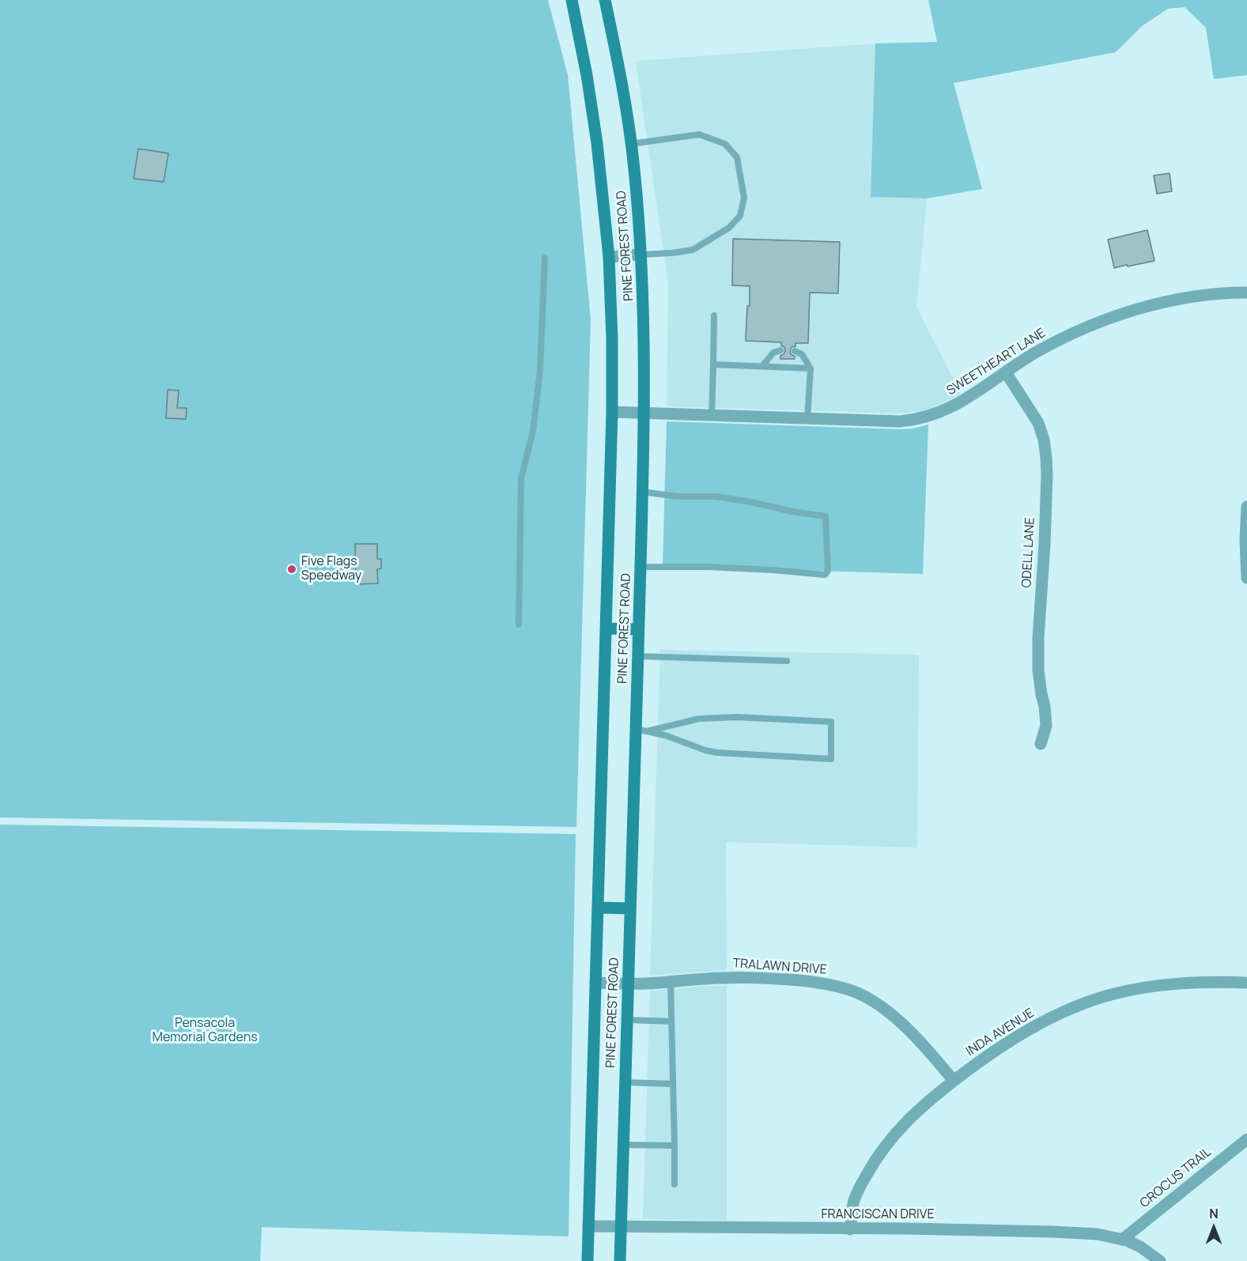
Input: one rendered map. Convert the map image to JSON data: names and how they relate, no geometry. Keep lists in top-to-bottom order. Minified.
{"streets":{"main road":["PINE FOREST ROAD"],"street":["SWEETHEART LANE","ODELL LANE","TRALAWN DRIVE","INDA AVENUE","CROCUS TRAIL","FRANCISCAN DRIVE"]},"crossings":[["PINE FOREST ROAD","SWEETHEART LANE"],["PINE FOREST ROAD","TRALAWN DRIVE"],["PINE FOREST ROAD","FRANCISCAN DRIVE"],["SWEETHEART LANE","ODELL LANE"],["TRALAWN DRIVE","INDA AVENUE"],["INDA AVENUE","FRANCISCAN DRIVE"],["CROCUS TRAIL","FRANCISCAN DRIVE"]],"parks":["Pensacola Memorial Gardens"],"places":["Five Flags Speedway"],"north":"top"}
